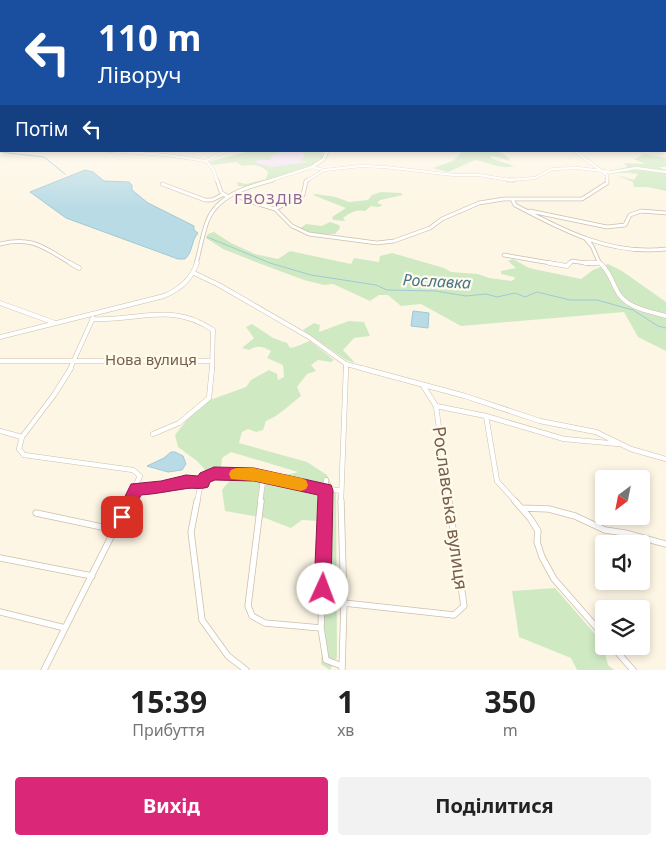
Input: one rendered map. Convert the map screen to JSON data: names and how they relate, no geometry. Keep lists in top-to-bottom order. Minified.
{"streets":{"street":["Нова вулиця","Рославська вулиця"]},"districts":["ГВОЗДІВ"],"water":["Рославка"],"north":"bottom left","page":{"turn":["110 m","Ліворуч"],"then":"Потім","eta":["15:39","Прибуття","1","хв","350","m"],"buttons":["Вихід","Поділитися"]}}
